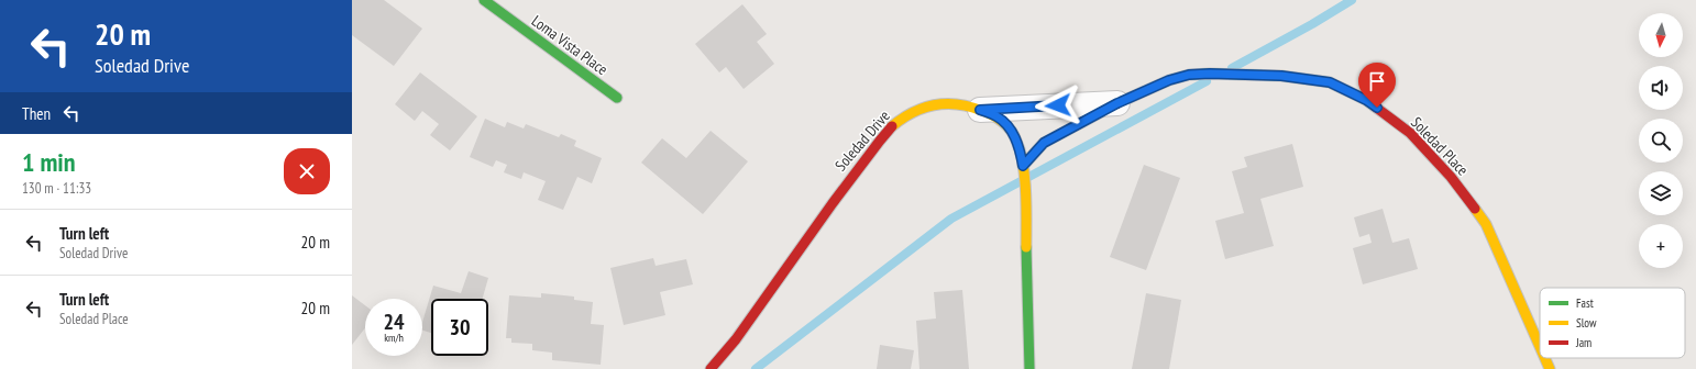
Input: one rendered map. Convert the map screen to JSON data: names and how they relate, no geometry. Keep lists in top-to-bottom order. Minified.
{"streets":{"street":["Loma Vista Place","Soledad Drive","Soledad Place"]},"crossings":[["Soledad Drive","Soledad Place"]],"legend":["Fast","Slow","Jam"],"north":"bottom","page":{"turn":["20 m","Soledad Drive"],"map_buttons":"+","then":"Then","heading":["1 min","130 m · 11:33"],"list":[{"name":"Turn left","note":"Soledad Drive","value":"20 m"},{"name":"Turn left","note":"Soledad Place","value":"20 m"}],"speed":"24 km/h","limit":"30"}}
